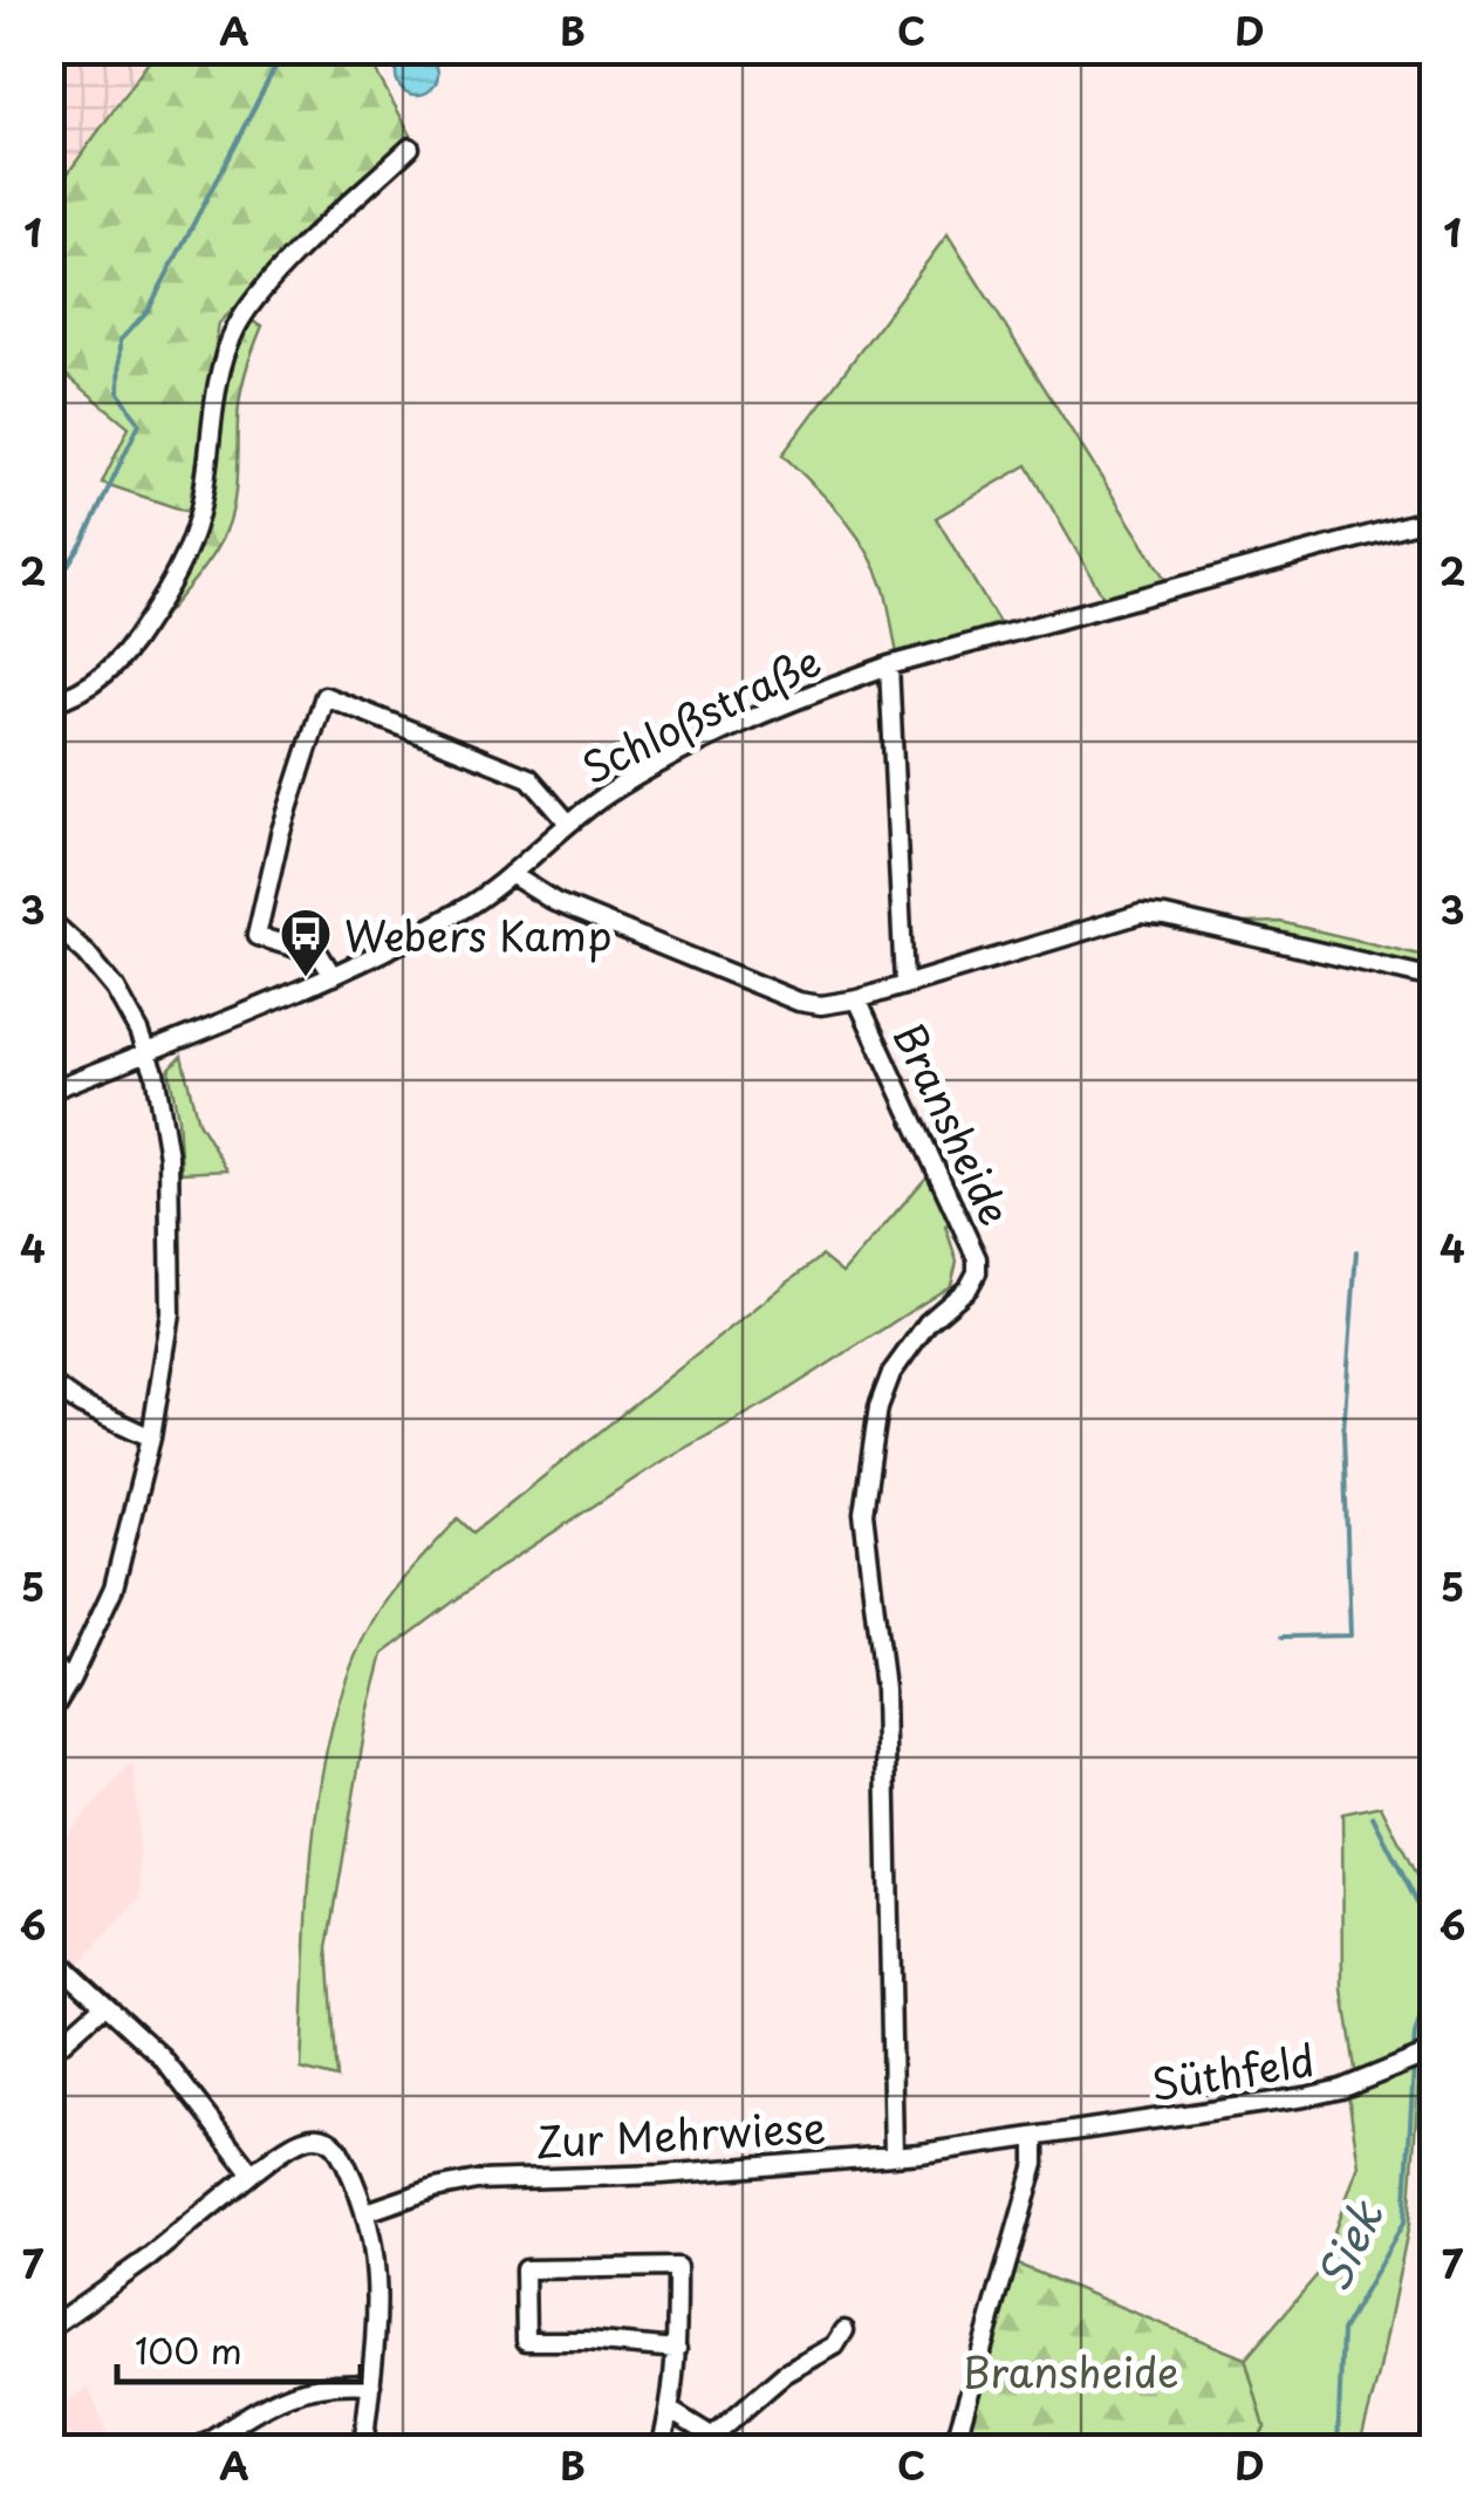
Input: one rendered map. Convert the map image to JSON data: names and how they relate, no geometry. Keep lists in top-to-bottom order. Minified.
{"streets":{"street":["Schloßstraße","Bransheide","Süthfeld","Zur Mehrwiese"]},"crossings":[["Bransheide","Zur Mehrwiese"],["Süthfeld","Zur Mehrwiese"]],"water":["Siek"],"parks":["Bransheide"],"places":{"bus stop":["Webers Kamp"]},"scale_bar":"100 m","grid":{"columns":["A","B","C","D"],"rows":["1","2","3","4","5","6","7"]}}
